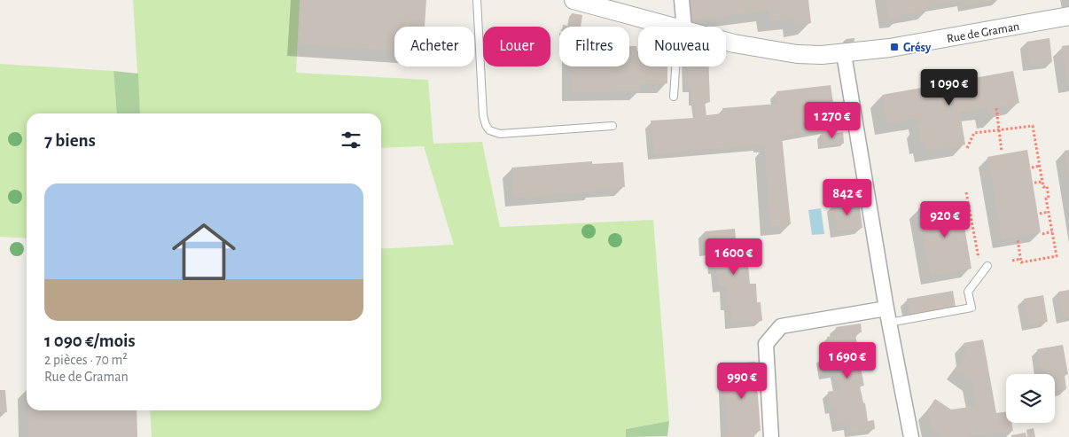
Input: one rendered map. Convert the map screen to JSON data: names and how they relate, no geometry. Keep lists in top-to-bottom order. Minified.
{"streets":{"street":["Rue de Graman"]},"places":{"transit":["Grésy"]},"page":{"chip":["Acheter","Louer","Filtres","Nouveau"],"price":["1 090 €","1 270 €","842 €","920 €","1 600 €","1 690 €","990 €"],"heading":"7 biens","list":[{"name":"1 090 €/mois","note":"2 pièces · 70 m² · Rue de Graman"}]}}
